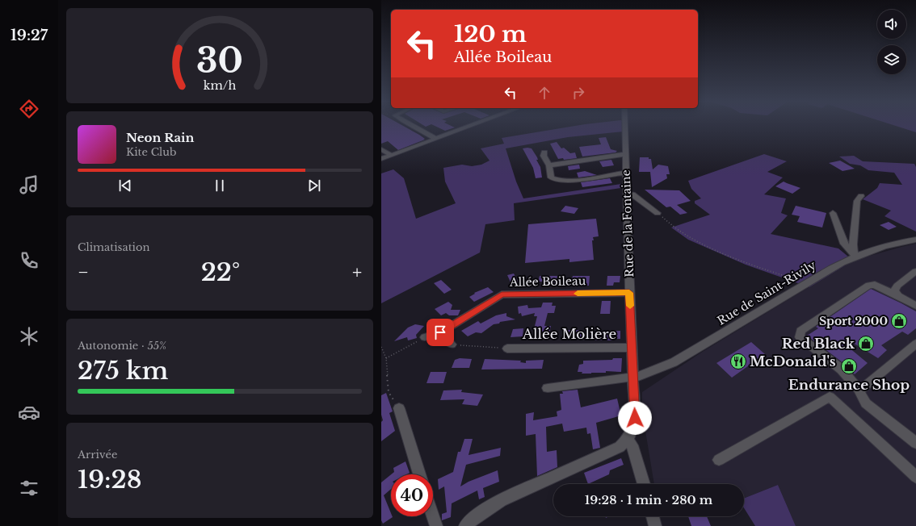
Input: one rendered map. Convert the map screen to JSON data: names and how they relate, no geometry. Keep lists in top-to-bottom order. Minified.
{"streets":{"street":["Rue de la Fontaine","Allée Boileau","Rue de Saint-Rivily","Allée Molière"]},"crossings":[["Rue de la Fontaine","Allée Boileau"],["Rue de la Fontaine","Rue de Saint-Rivily"],["Rue de la Fontaine","Allée Molière"]],"places":{"shop":["Sport 2000","Red Black","Endurance Shop"],"restaurant":["McDonald's"]},"page":{"tabs":"19:27","turn":["120 m","Allée Boileau"],"song":["Neon Rain","Kite Club"],"tile":["Climatisation",["Autonomie · 55%","275 km"],["Arrivée","19:28"]],"heat":["−","22°","+"],"limit":"40","trip":"19:28 · 1 min · 280 m","gauge":["30","km/h"]}}
